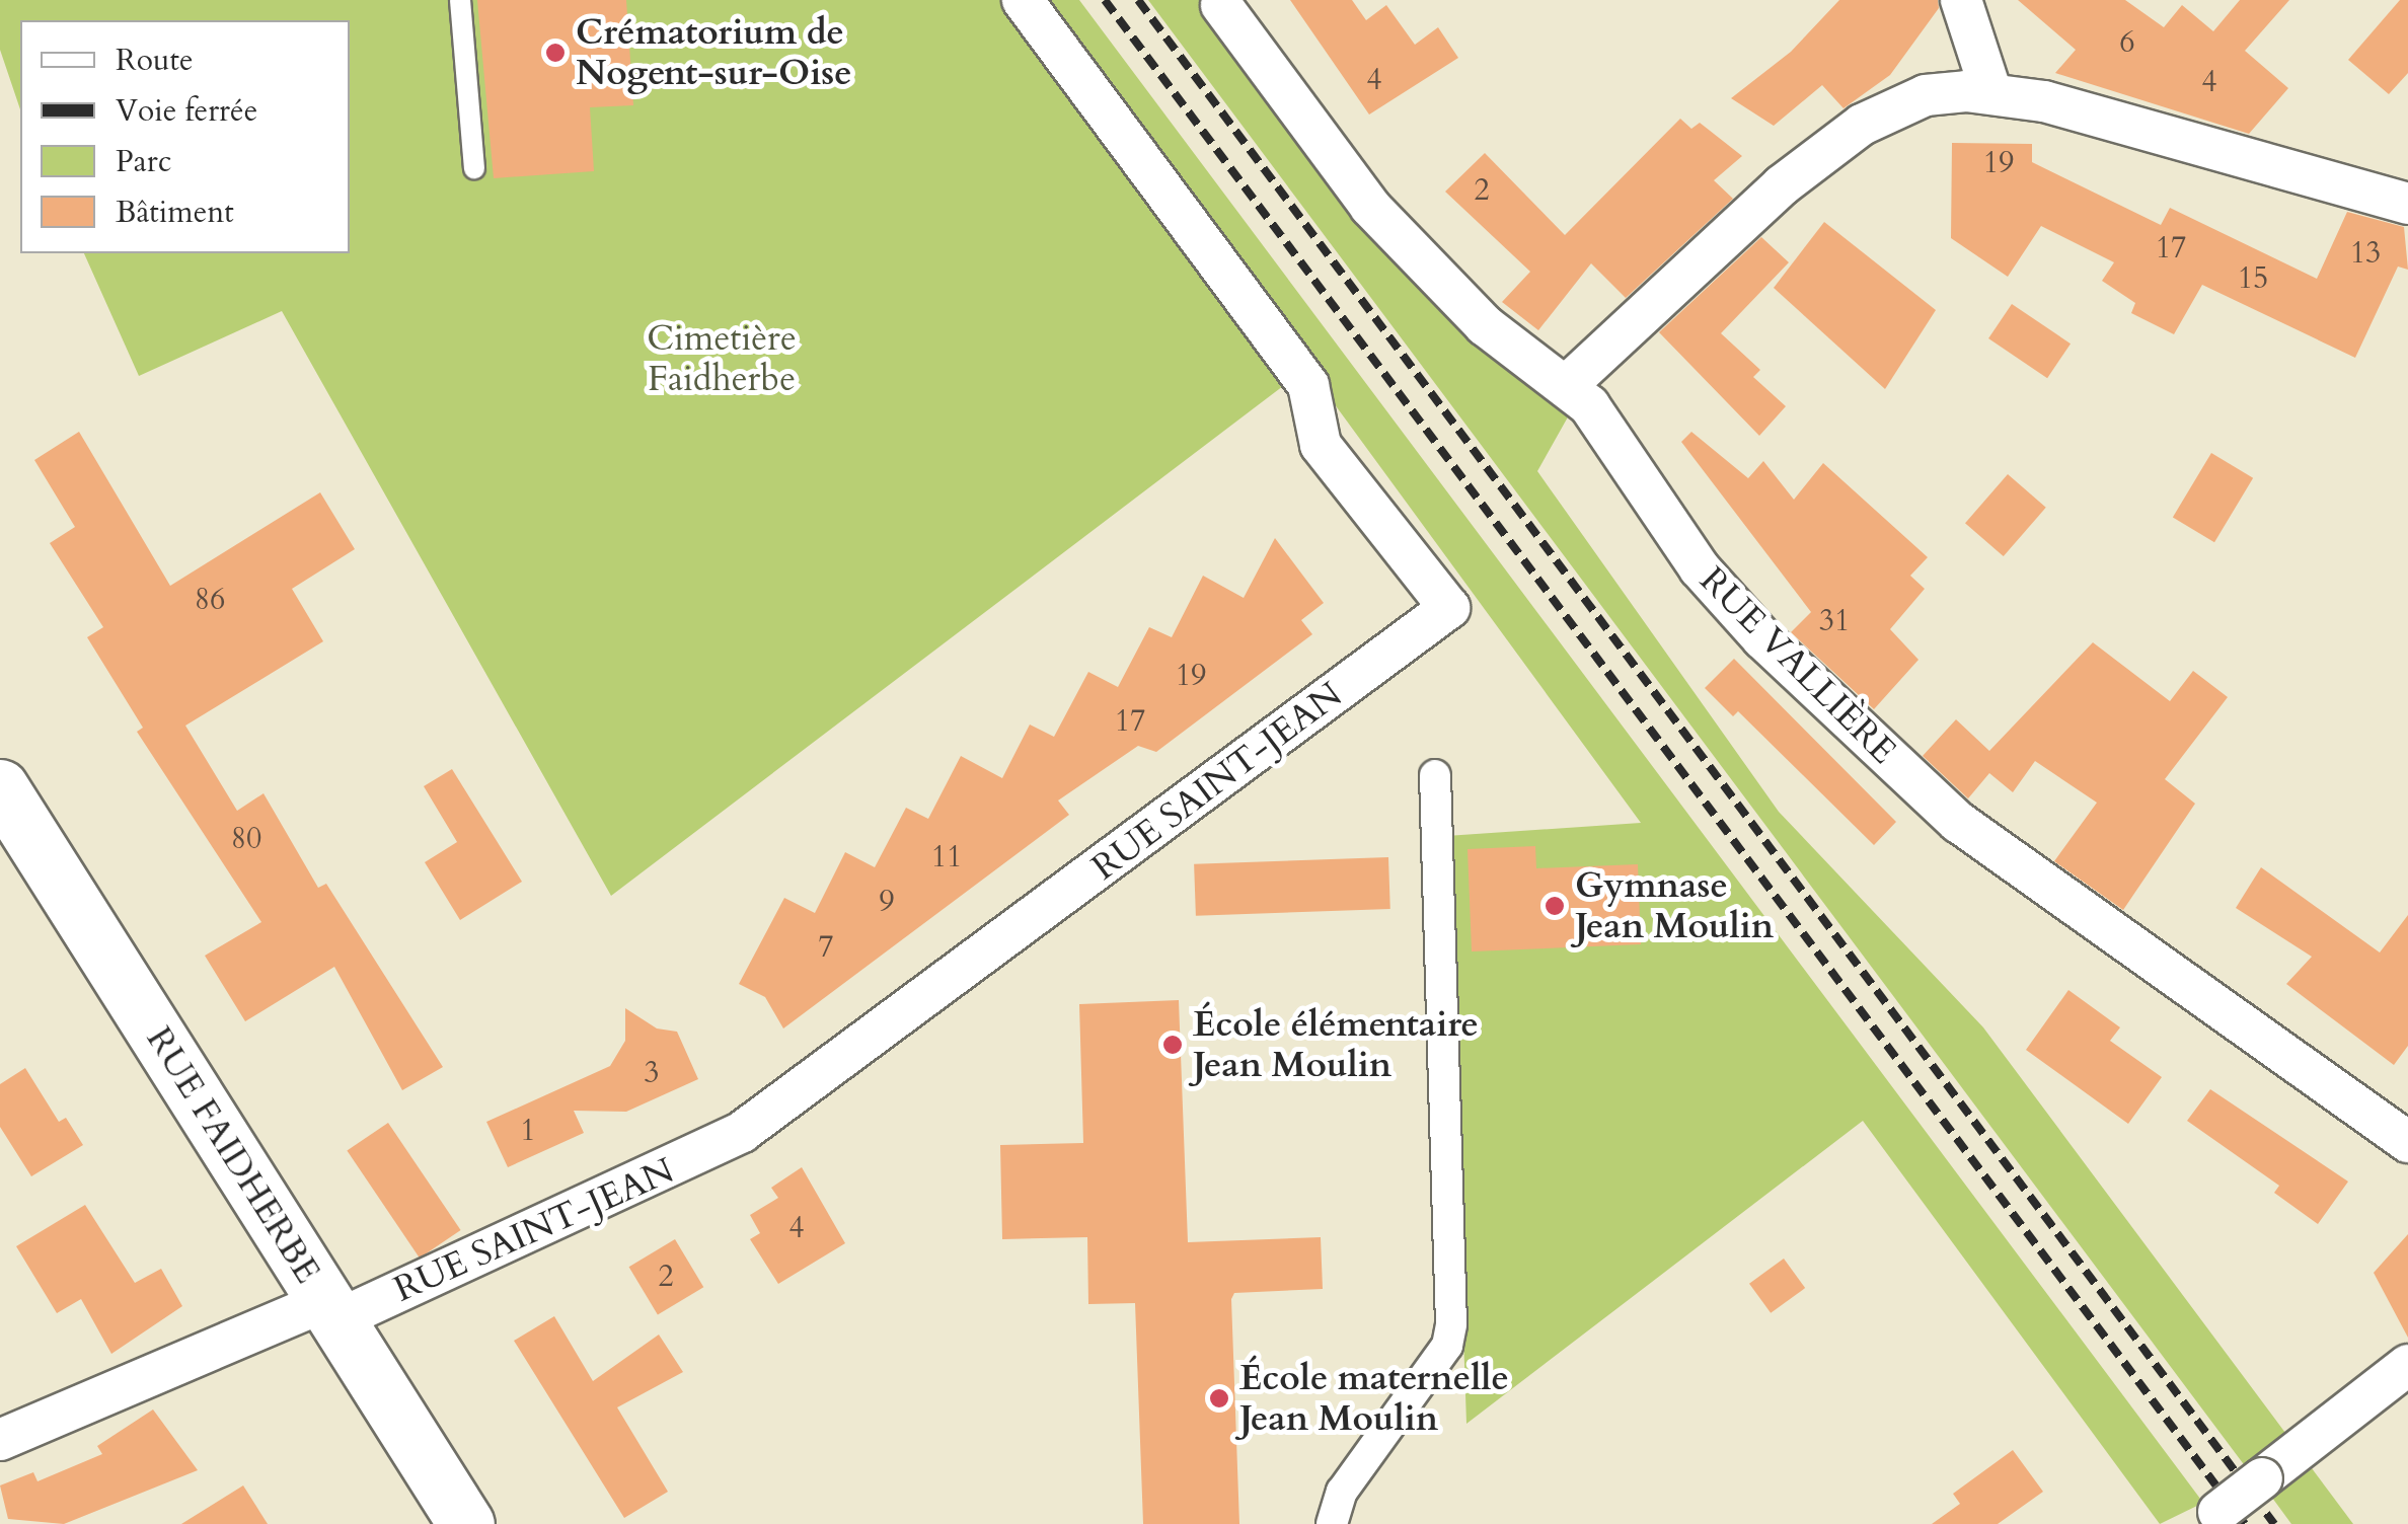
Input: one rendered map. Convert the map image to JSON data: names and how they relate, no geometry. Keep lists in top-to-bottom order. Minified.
{"streets":{"main road":["RUE FAIDHERBE"],"street":["RUE VALLIÈRE","RUE SAINT-JEAN"]},"crossings":[["RUE SAINT-JEAN","RUE FAIDHERBE"]],"parks":["Cimetière Faidherbe"],"places":["Crématorium de Nogent-sur-Oise","Gymnase Jean Moulin","École élémentaire Jean Moulin","École maternelle Jean Moulin"],"house_numbers":["6","4","4","19","2","17","13","15","86","31","19","17","80","11","9","7","3","1","4","2"],"legend":["Route","Voie ferrée","Parc","Bâtiment"]}
